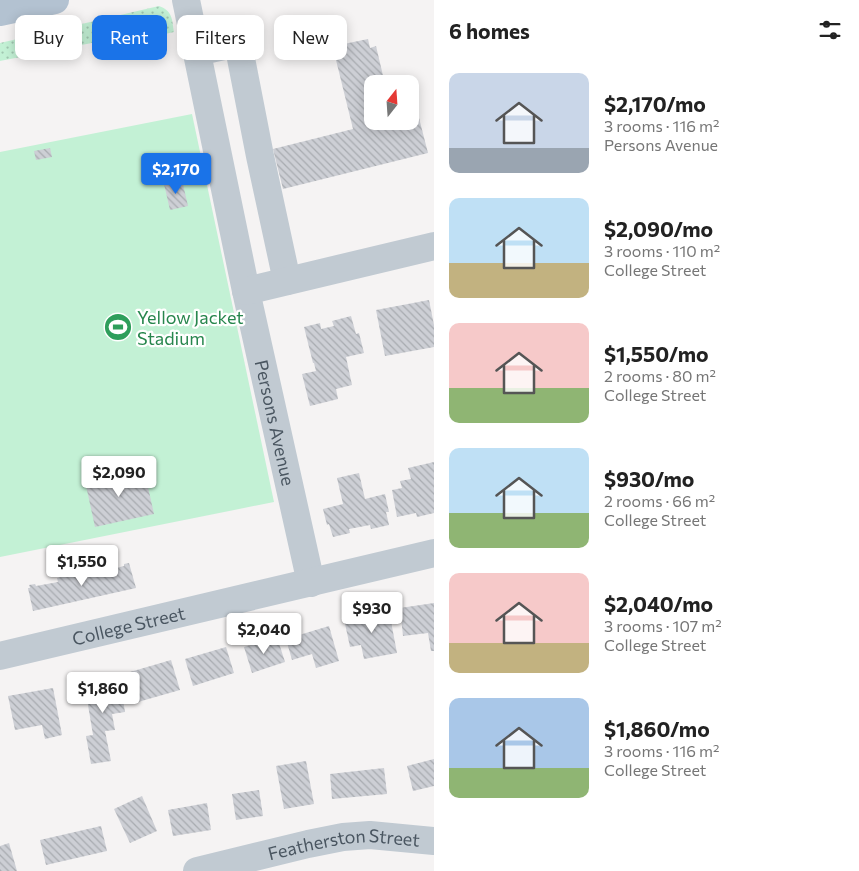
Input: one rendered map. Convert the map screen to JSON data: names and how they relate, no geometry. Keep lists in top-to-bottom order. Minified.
{"streets":{"street":["Persons Avenue","College Street","Featherston Street"]},"crossings":[["Persons Avenue","College Street"]],"places":{"sports":["Yellow Jacket Stadium"]},"north":"top","page":{"heading":"6 homes","chip":["Buy","Rent","Filters","New"],"list":[{"name":"$2,170/mo","note":"3 rooms · 116 m² · Persons Avenue"},{"name":"$2,090/mo","note":"3 rooms · 110 m² · College Street"},{"name":"$1,550/mo","note":"2 rooms · 80 m² · College Street"},{"name":"$930/mo","note":"2 rooms · 66 m² · College Street"},{"name":"$2,040/mo","note":"3 rooms · 107 m² · College Street"},{"name":"$1,860/mo","note":"3 rooms · 116 m² · College Street"}],"price":["$2,170","$2,090","$1,550","$930","$2,040","$1,860"]}}
